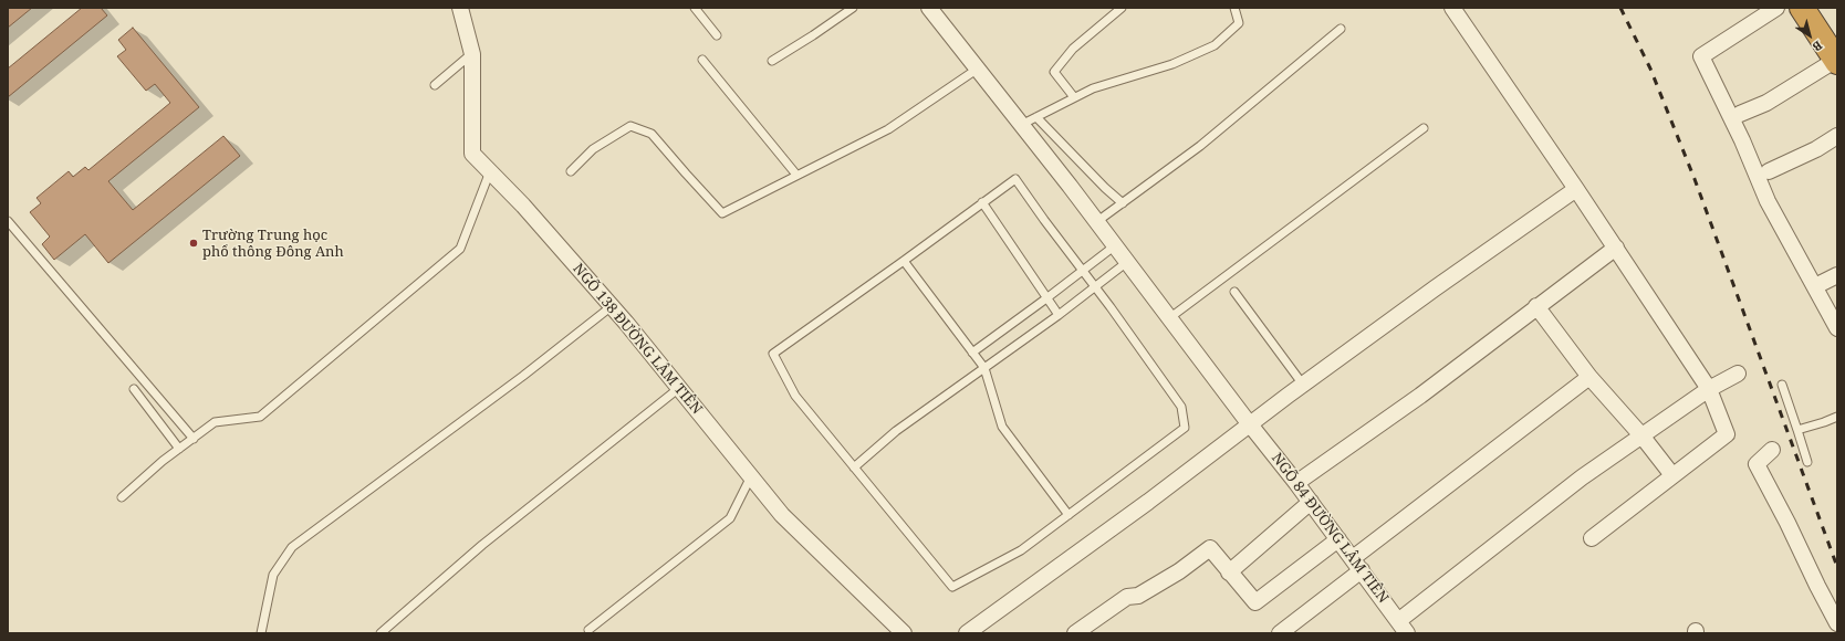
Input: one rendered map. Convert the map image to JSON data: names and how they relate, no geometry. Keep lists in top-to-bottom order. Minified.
{"streets":{"street":["NGÕ 138 ĐƯỜNG LÂM TIÊN","NGÕ 84 ĐƯỜNG LÂM TIÊN"]},"places":["Trường Trung học phổ thông Đông Anh"],"north":"bottom right"}
